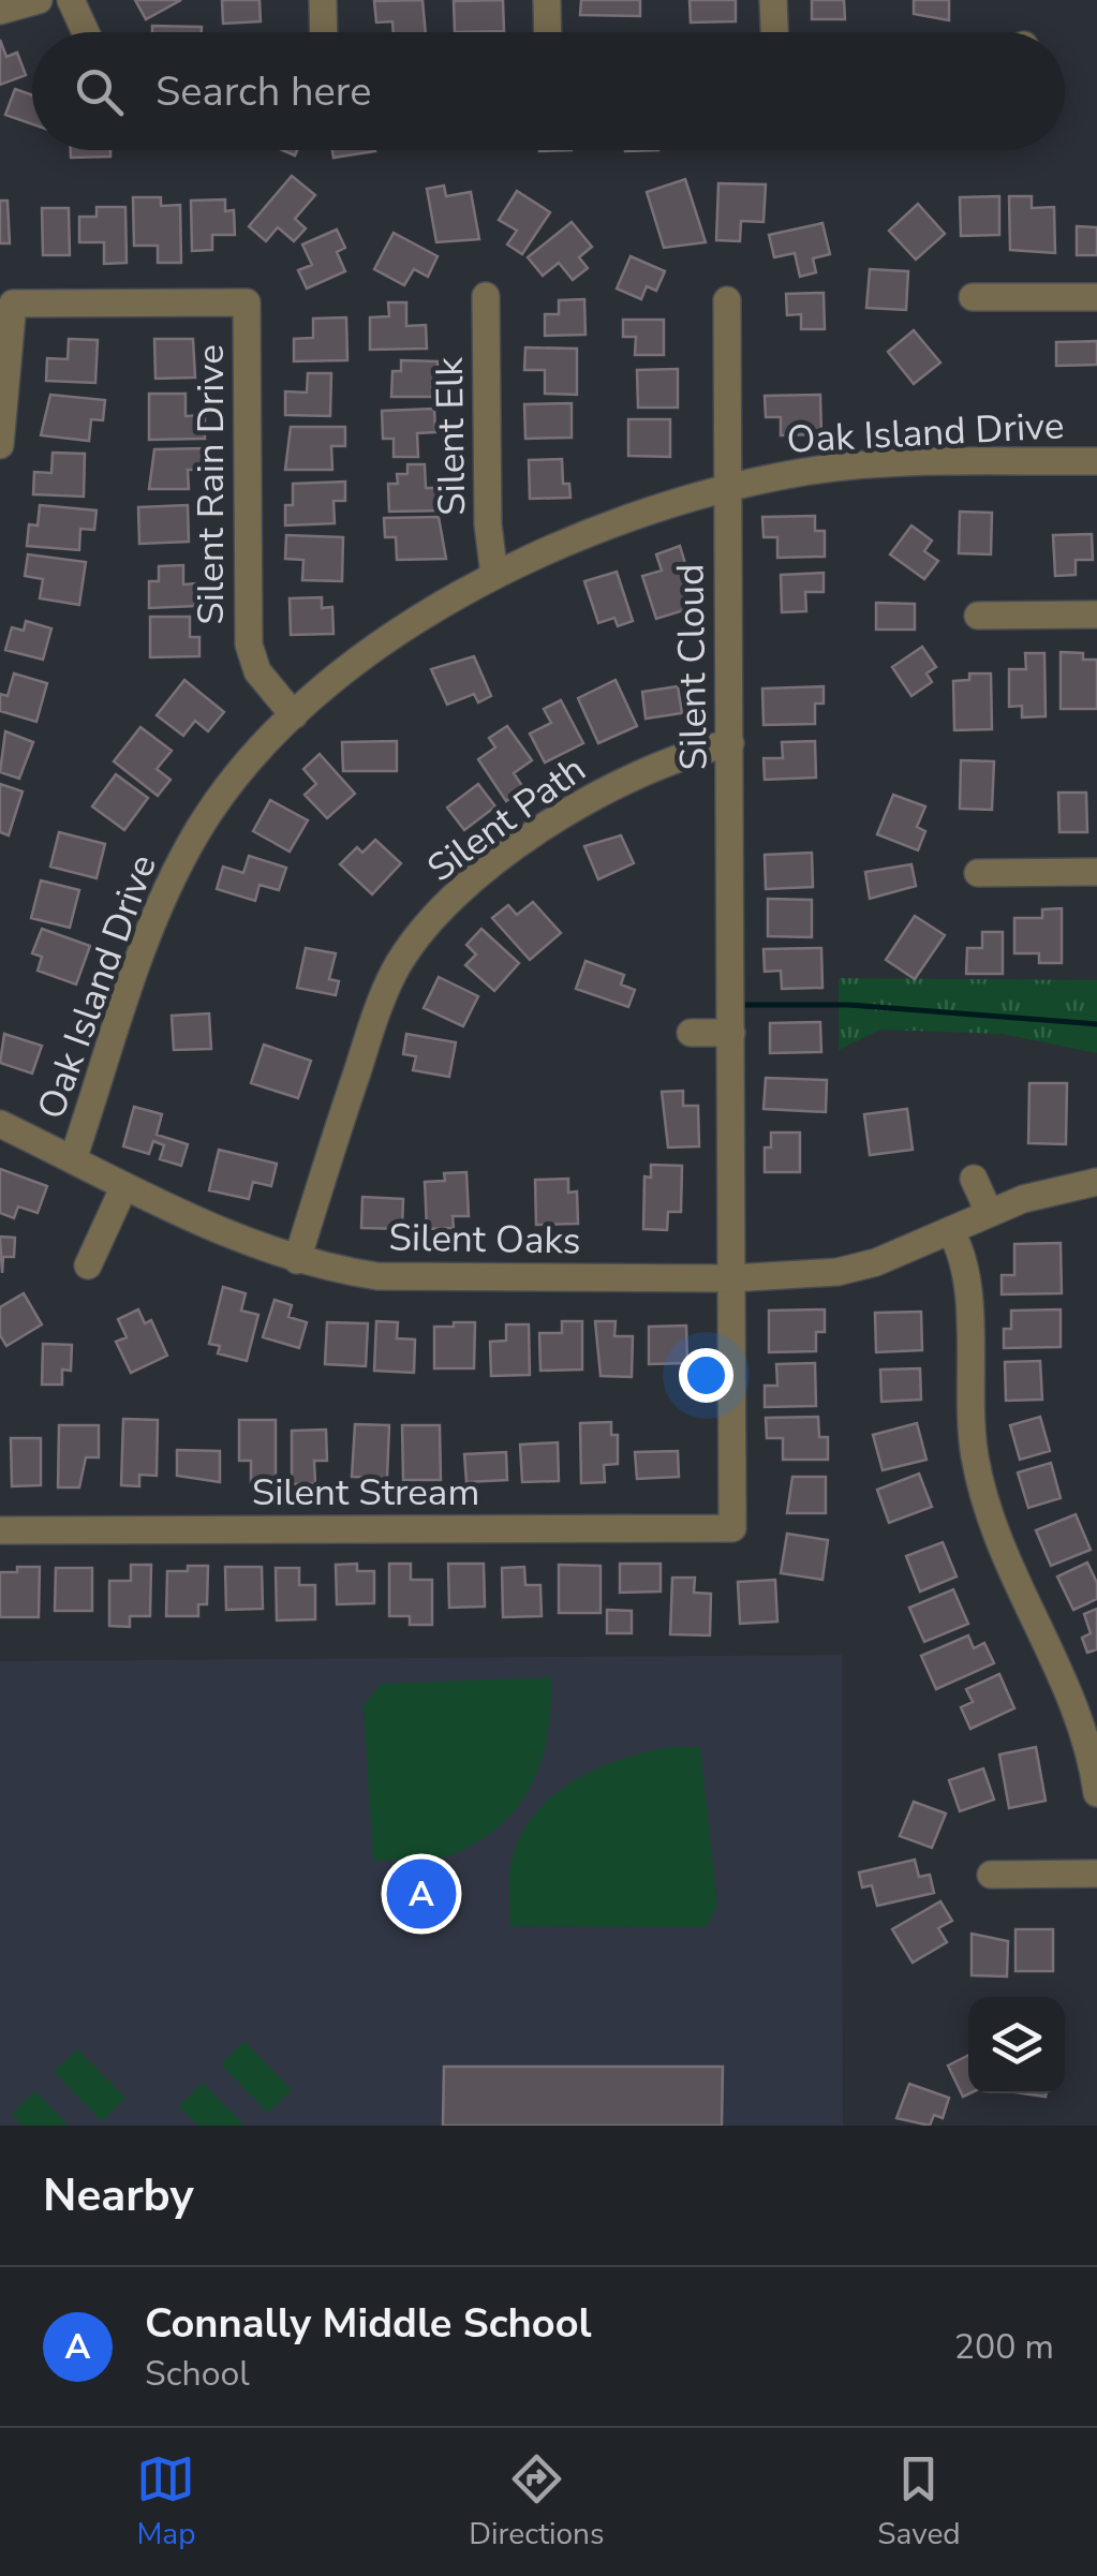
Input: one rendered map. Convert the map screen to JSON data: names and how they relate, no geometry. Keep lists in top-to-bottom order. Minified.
{"streets":{"street":["Oak Island Drive","Silent Elk","Silent Rain Drive","Silent Cloud","Silent Path","Silent Oaks","Silent Stream"]},"crossings":[["Oak Island Drive","Silent Elk"],["Oak Island Drive","Silent Rain Drive"],["Oak Island Drive","Silent Cloud"],["Oak Island Drive","Silent Oaks"],["Silent Cloud","Silent Path"],["Silent Cloud","Silent Oaks"],["Silent Cloud","Silent Stream"],["Silent Path","Silent Oaks"]],"page":{"search":"Search here","pins":"A","heading":"Nearby","list":[{"mark":"A","name":"Connally Middle School","note":"School","value":"200 m"}],"nav":["Map","Directions","Saved"]}}
